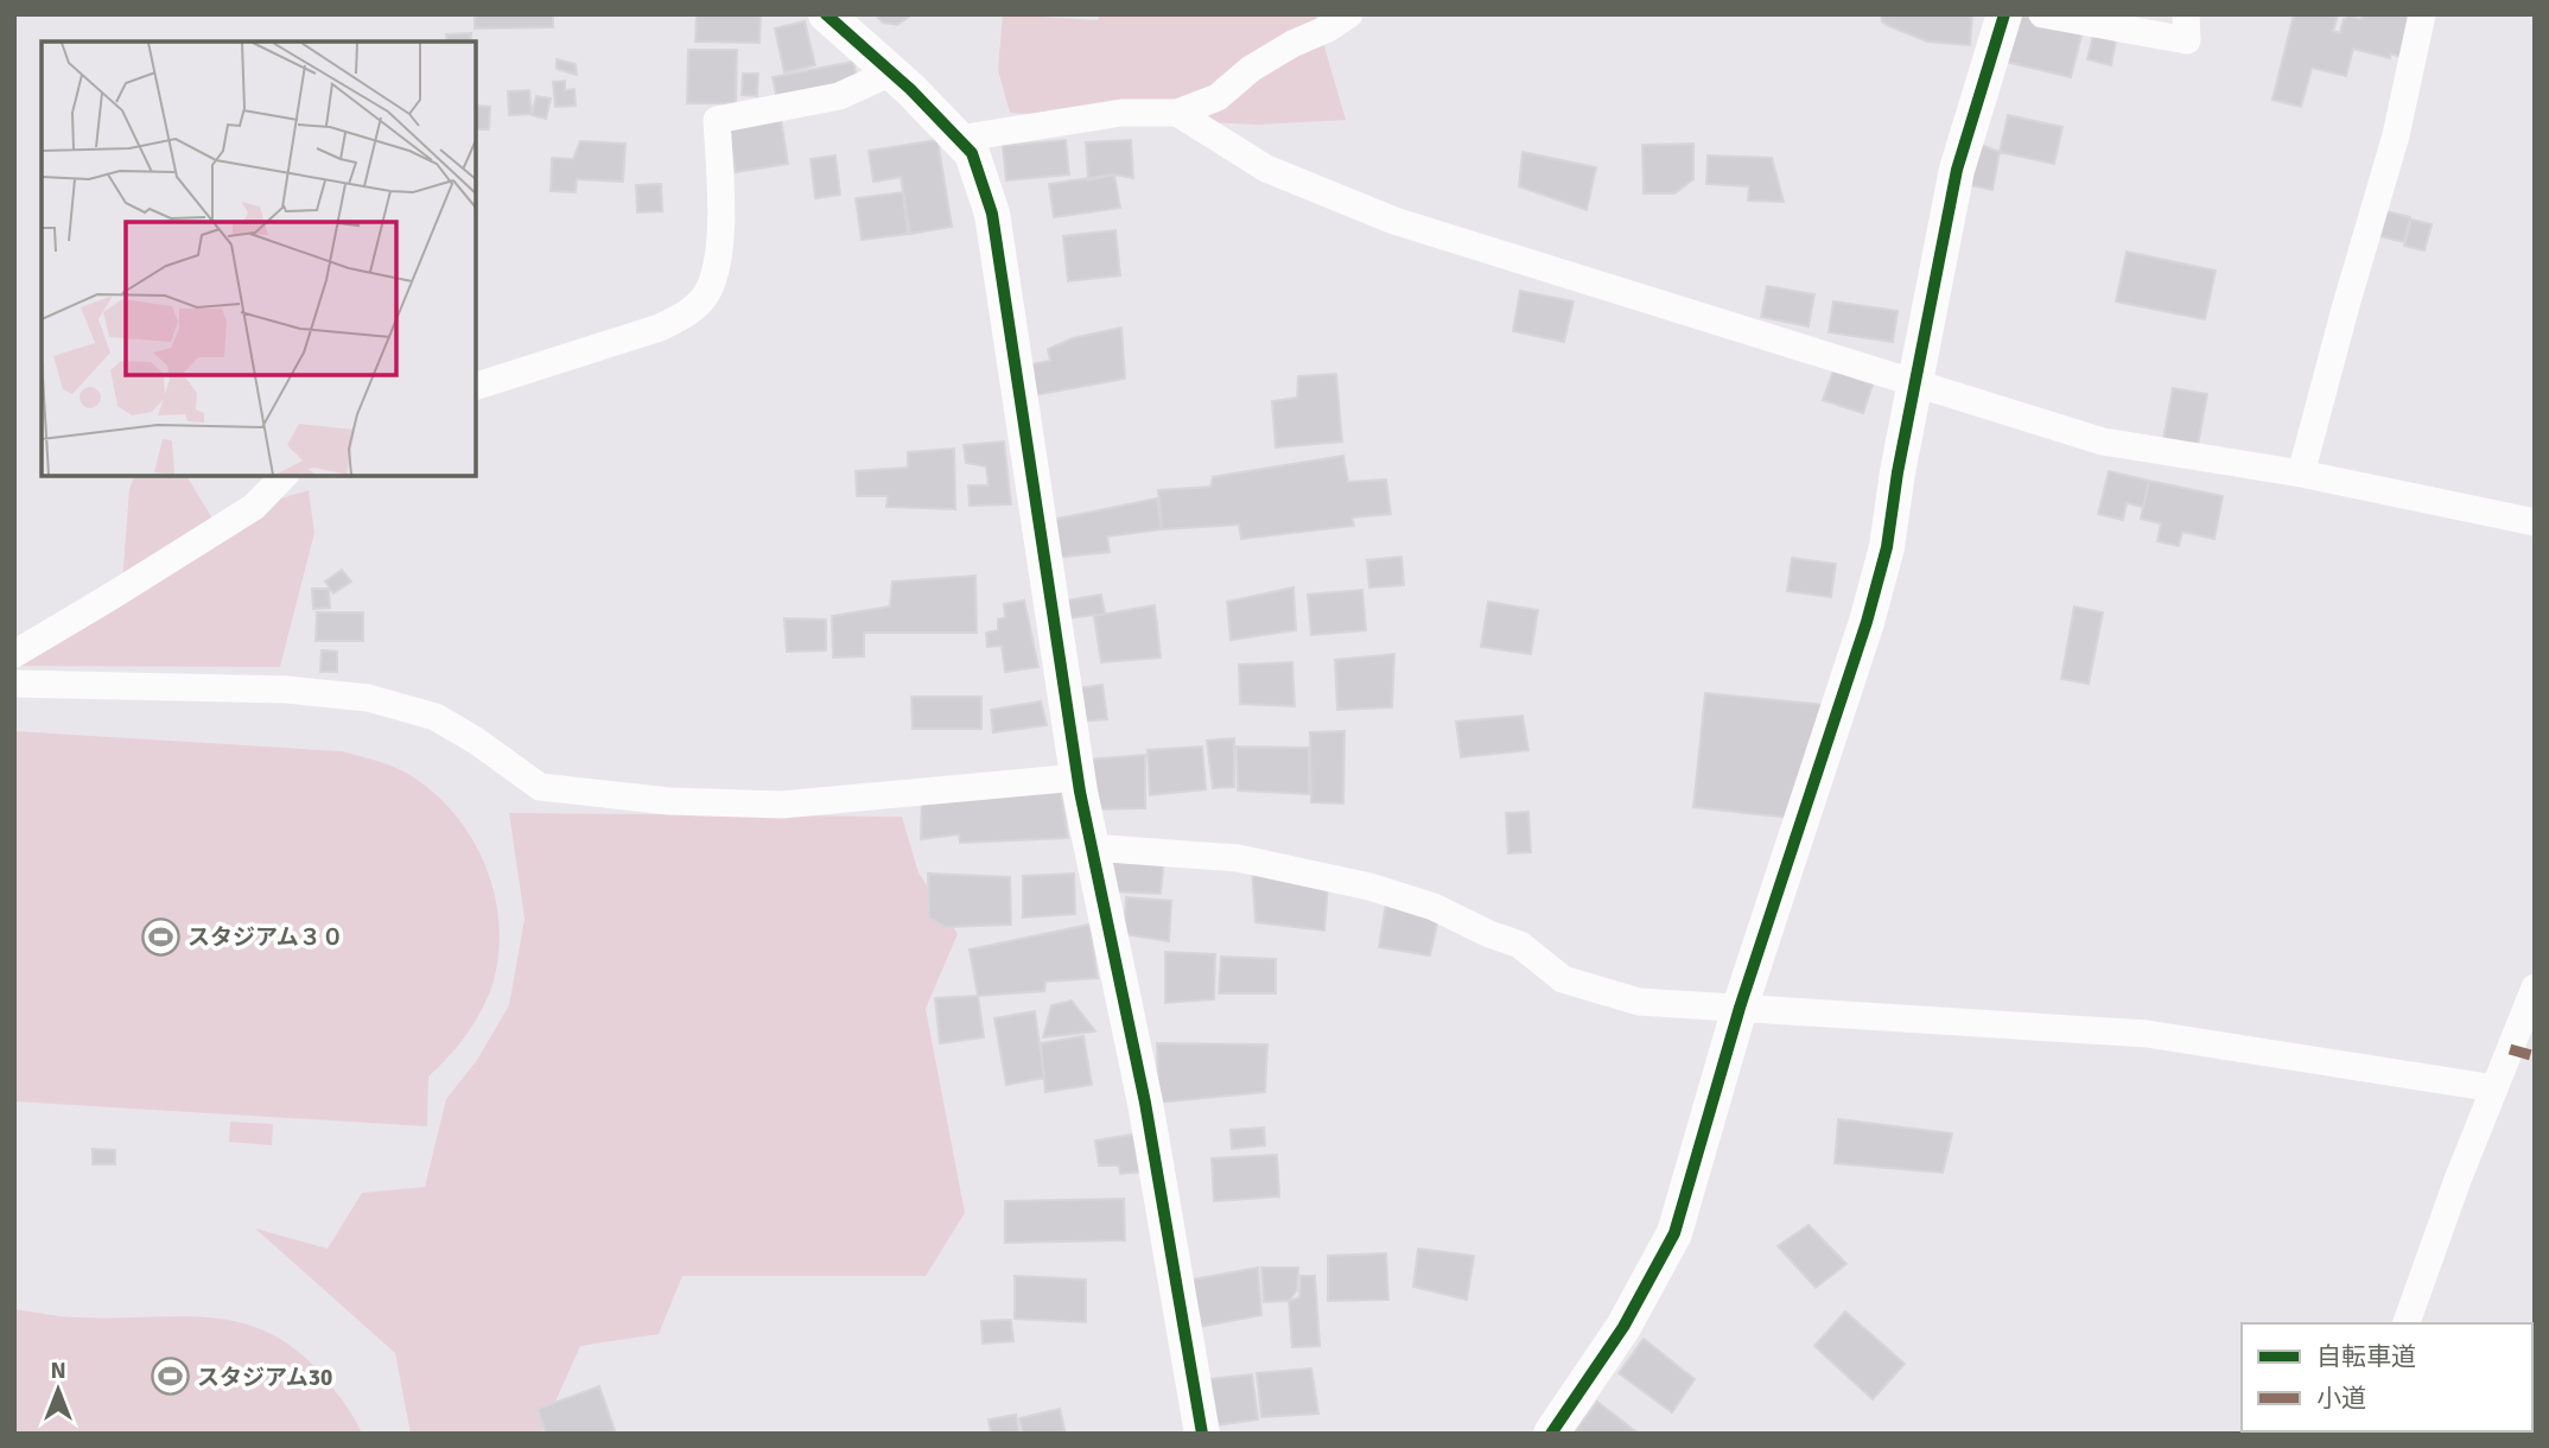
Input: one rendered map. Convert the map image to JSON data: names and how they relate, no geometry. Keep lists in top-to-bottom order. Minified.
{"places":{"sports":["スタジアム３０","スタジアム30"]},"legend":["自転車道","小道"],"north":"top"}
